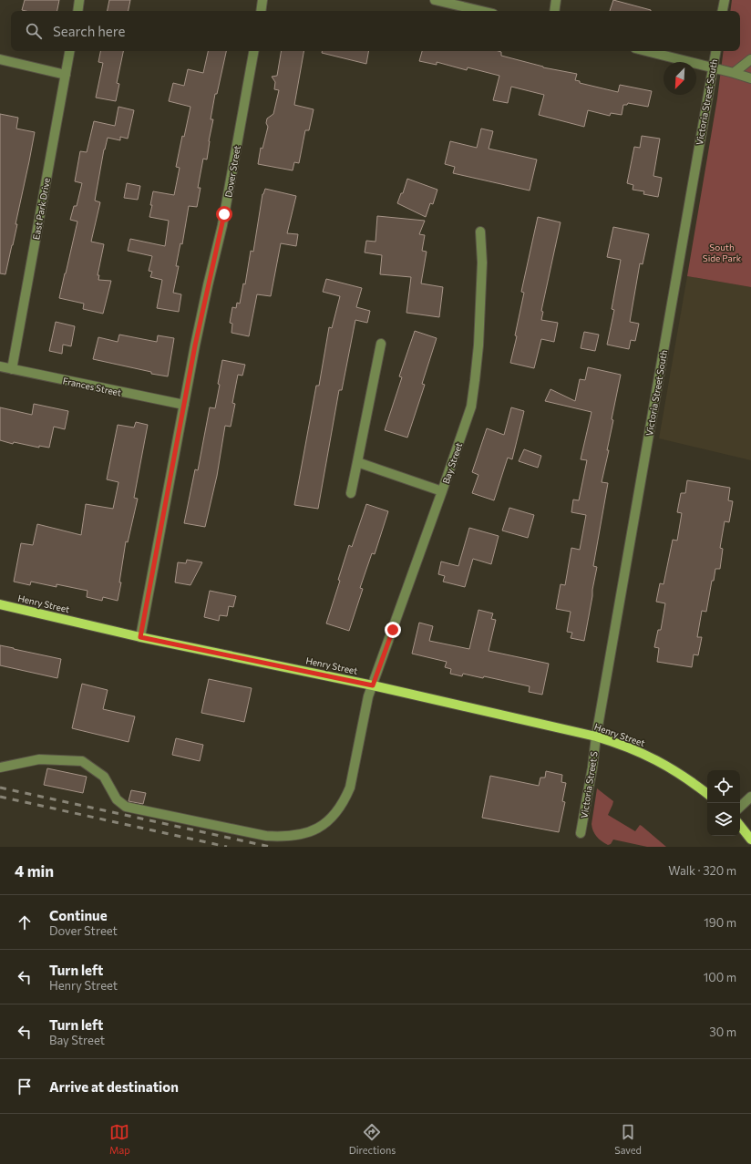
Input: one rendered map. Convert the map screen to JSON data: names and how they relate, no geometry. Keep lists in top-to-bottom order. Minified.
{"streets":{"main road":["Henry Street"],"street":["Victoria Street South","Dover Street","East Park Drive","Frances Street","Bay Street","Victoria Street S"]},"crossings":[["Victoria Street South","Henry Street"],["Victoria Street South","Victoria Street S"],["Dover Street","Frances Street"],["Dover Street","Henry Street"],["East Park Drive","Frances Street"],["Bay Street","Henry Street"],["Henry Street","Victoria Street S"]],"parks":["South Side Park"],"north":"bottom left","page":{"search":"Search here","heading":["4 min","Walk · 320 m"],"list":[["Continue","Dover Street","190 m"],["Turn left","Henry Street","100 m"],["Turn left","Bay Street","30 m"],"Arrive at destination"],"nav":["Map","Directions","Saved"]}}
